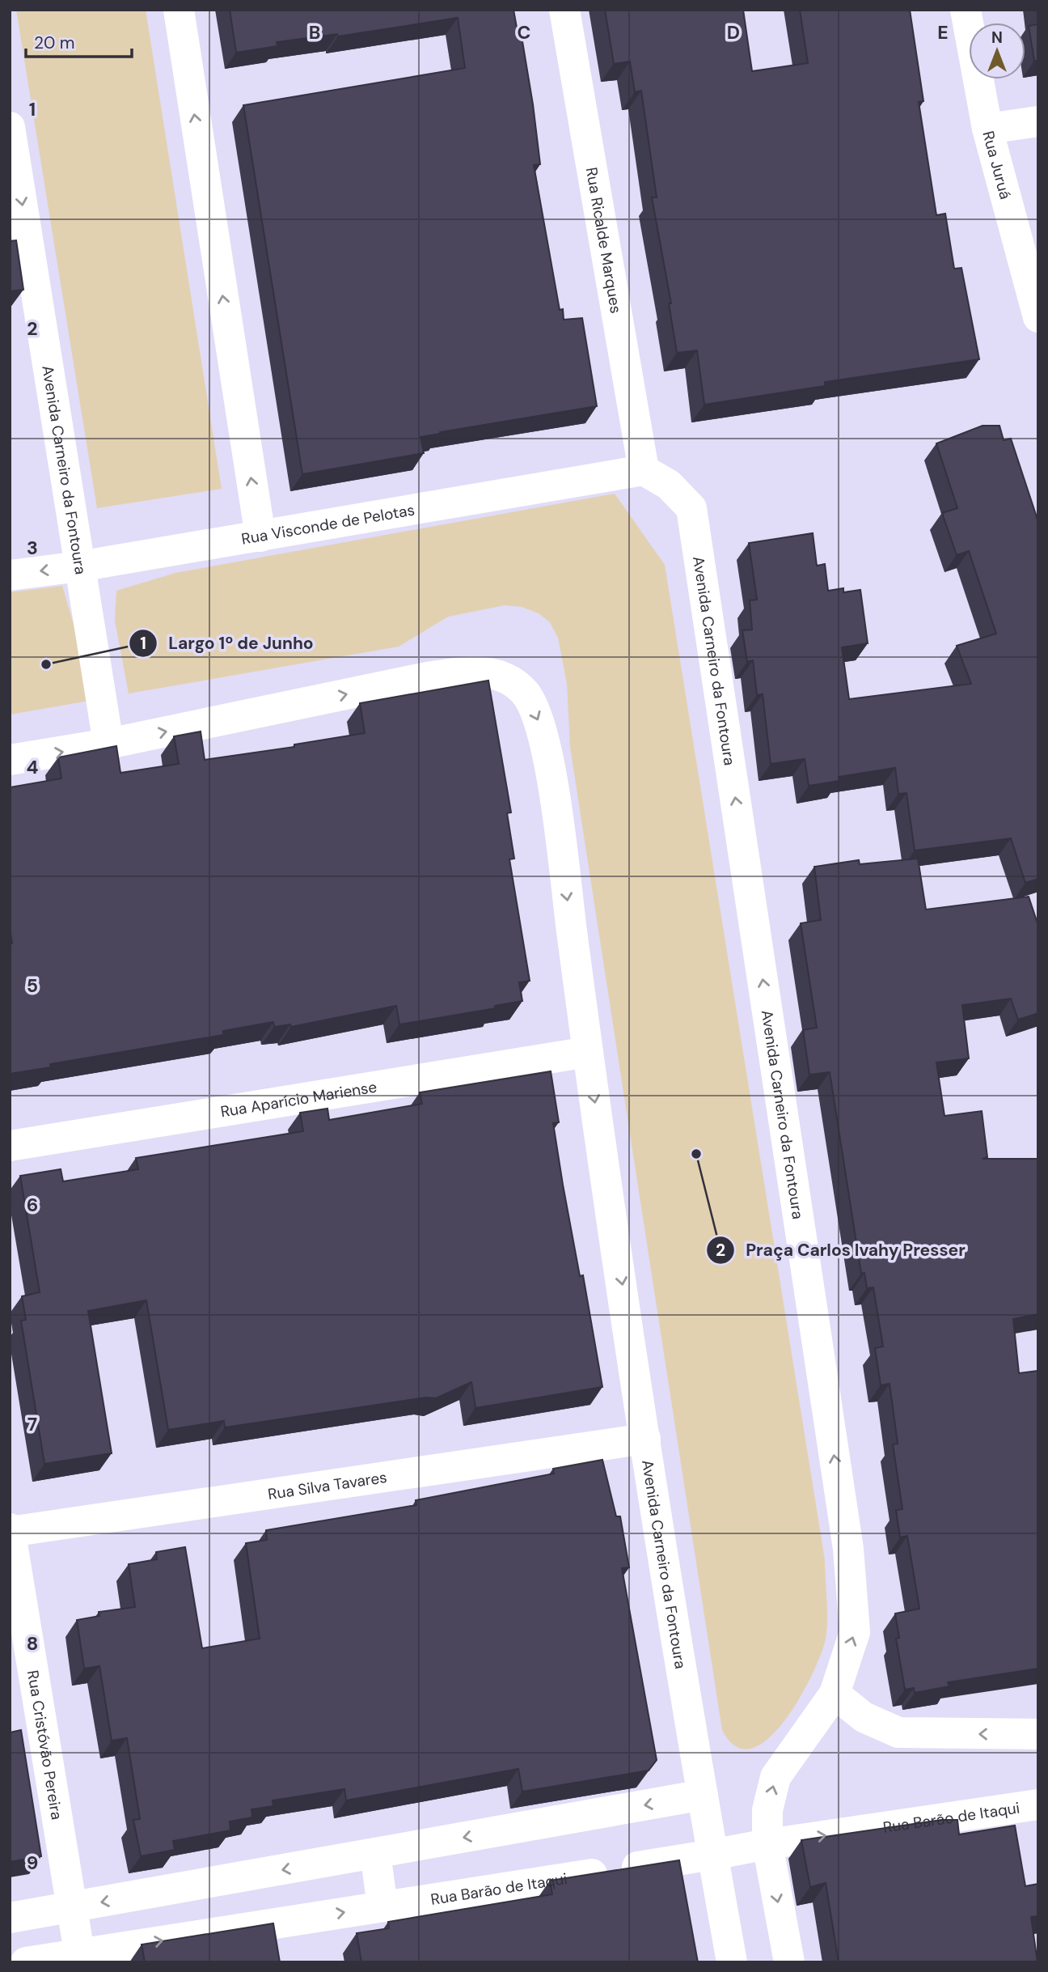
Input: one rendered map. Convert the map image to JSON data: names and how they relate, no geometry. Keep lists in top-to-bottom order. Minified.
{"streets":{"main road":["Rua Juruá","Rua Ricalde Marques","Avenida Carneiro da Fontoura","Rua Visconde de Pelotas","Rua Aparício Mariense","Rua Silva Tavares","Rua Cristóvão Pereira","Rua Barão de Itaqui"]},"crossings":[["Rua Ricalde Marques","Avenida Carneiro da Fontoura"],["Rua Ricalde Marques","Rua Visconde de Pelotas"],["Avenida Carneiro da Fontoura","Rua Visconde de Pelotas"],["Avenida Carneiro da Fontoura","Rua Aparício Mariense"],["Avenida Carneiro da Fontoura","Rua Silva Tavares"],["Avenida Carneiro da Fontoura","Rua Barão de Itaqui"],["Rua Silva Tavares","Rua Cristóvão Pereira"],["Rua Cristóvão Pereira","Rua Barão de Itaqui"]],"places":["Largo 1º de Junho","Praça Carlos Ivahy Presser"],"scale_bar":"20 m","north":"top","grid":{"columns":["B","C","D","E"],"rows":["1","2","3","4","5","6","7","8","9"]}}
